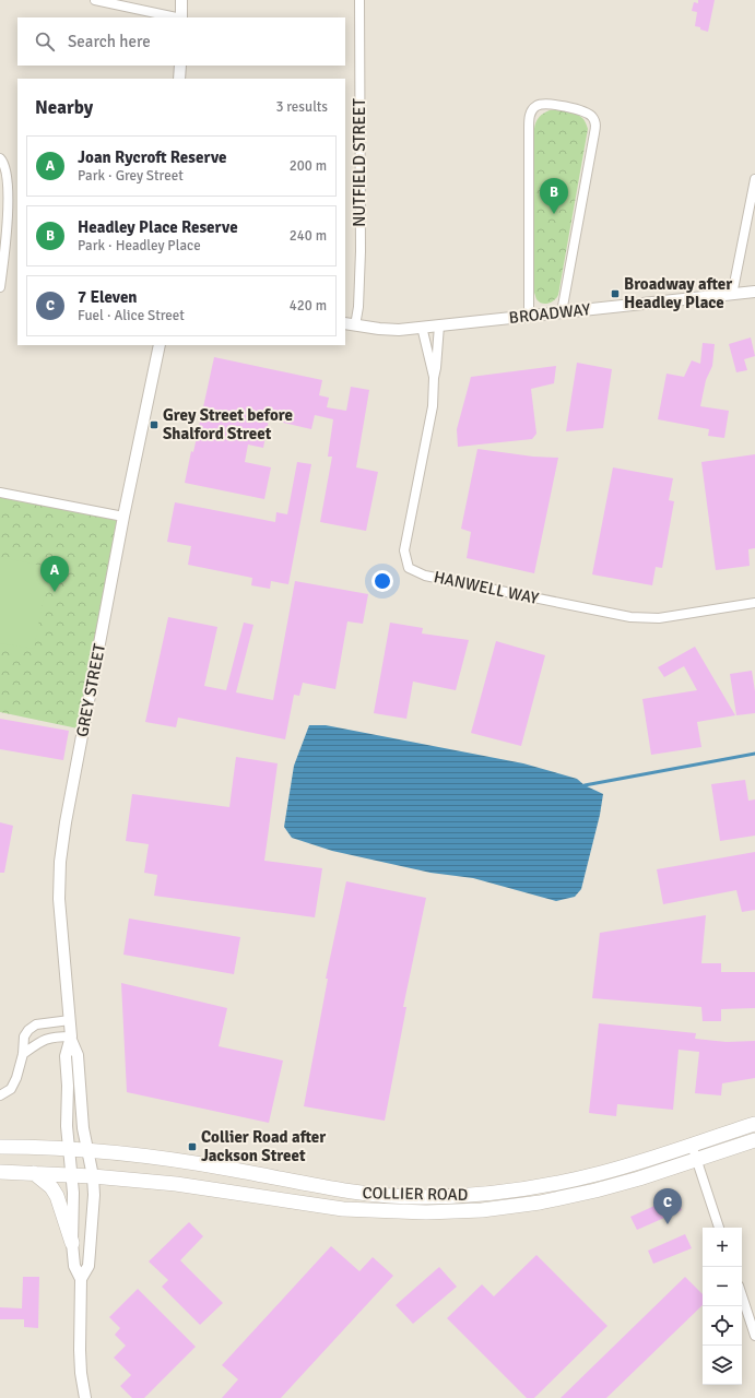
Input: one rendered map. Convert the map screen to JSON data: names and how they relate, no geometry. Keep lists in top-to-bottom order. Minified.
{"streets":{"main road":["COLLIER ROAD"],"street":["NUTFIELD STREET","BROADWAY","HANWELL WAY","GREY STREET"]},"crossings":[["NUTFIELD STREET","BROADWAY"],["BROADWAY","HANWELL WAY"],["GREY STREET","COLLIER ROAD"]],"places":{"transit":["Broadway after Headley Place","Grey Street before Shalford Street","Collier Road after Jackson Street"]},"page":{"search":"Search here","heading":["Nearby","3 results"],"list":[{"mark":"A","name":"Joan Rycroft Reserve","note":"Park · Grey Street","value":"200 m"},{"mark":"B","name":"Headley Place Reserve","note":"Park · Headley Place","value":"240 m"},{"mark":"C","name":"7 Eleven","note":"Fuel · Alice Street","value":"420 m"}],"pins":["B","A","C"],"map_buttons":["+","−"]}}
